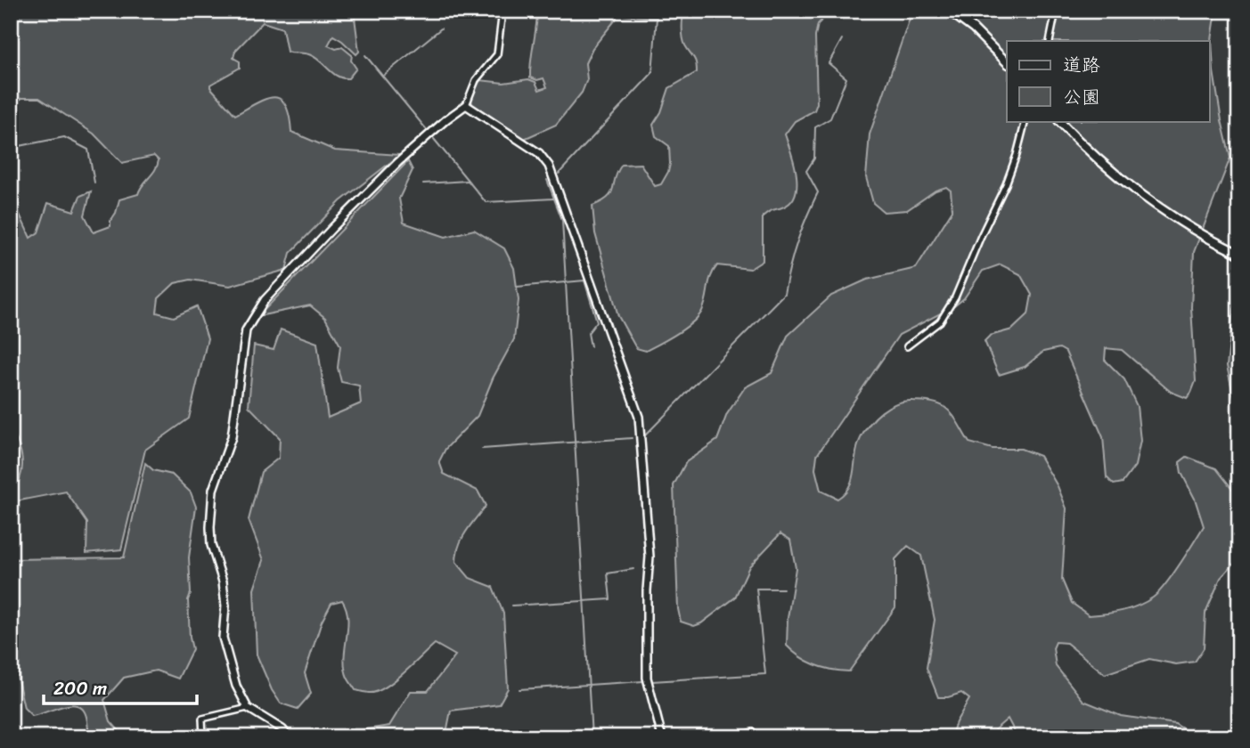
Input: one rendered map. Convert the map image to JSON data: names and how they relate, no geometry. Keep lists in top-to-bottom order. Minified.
{"legend":["道路","公園"],"scale_bar":"200 m"}
